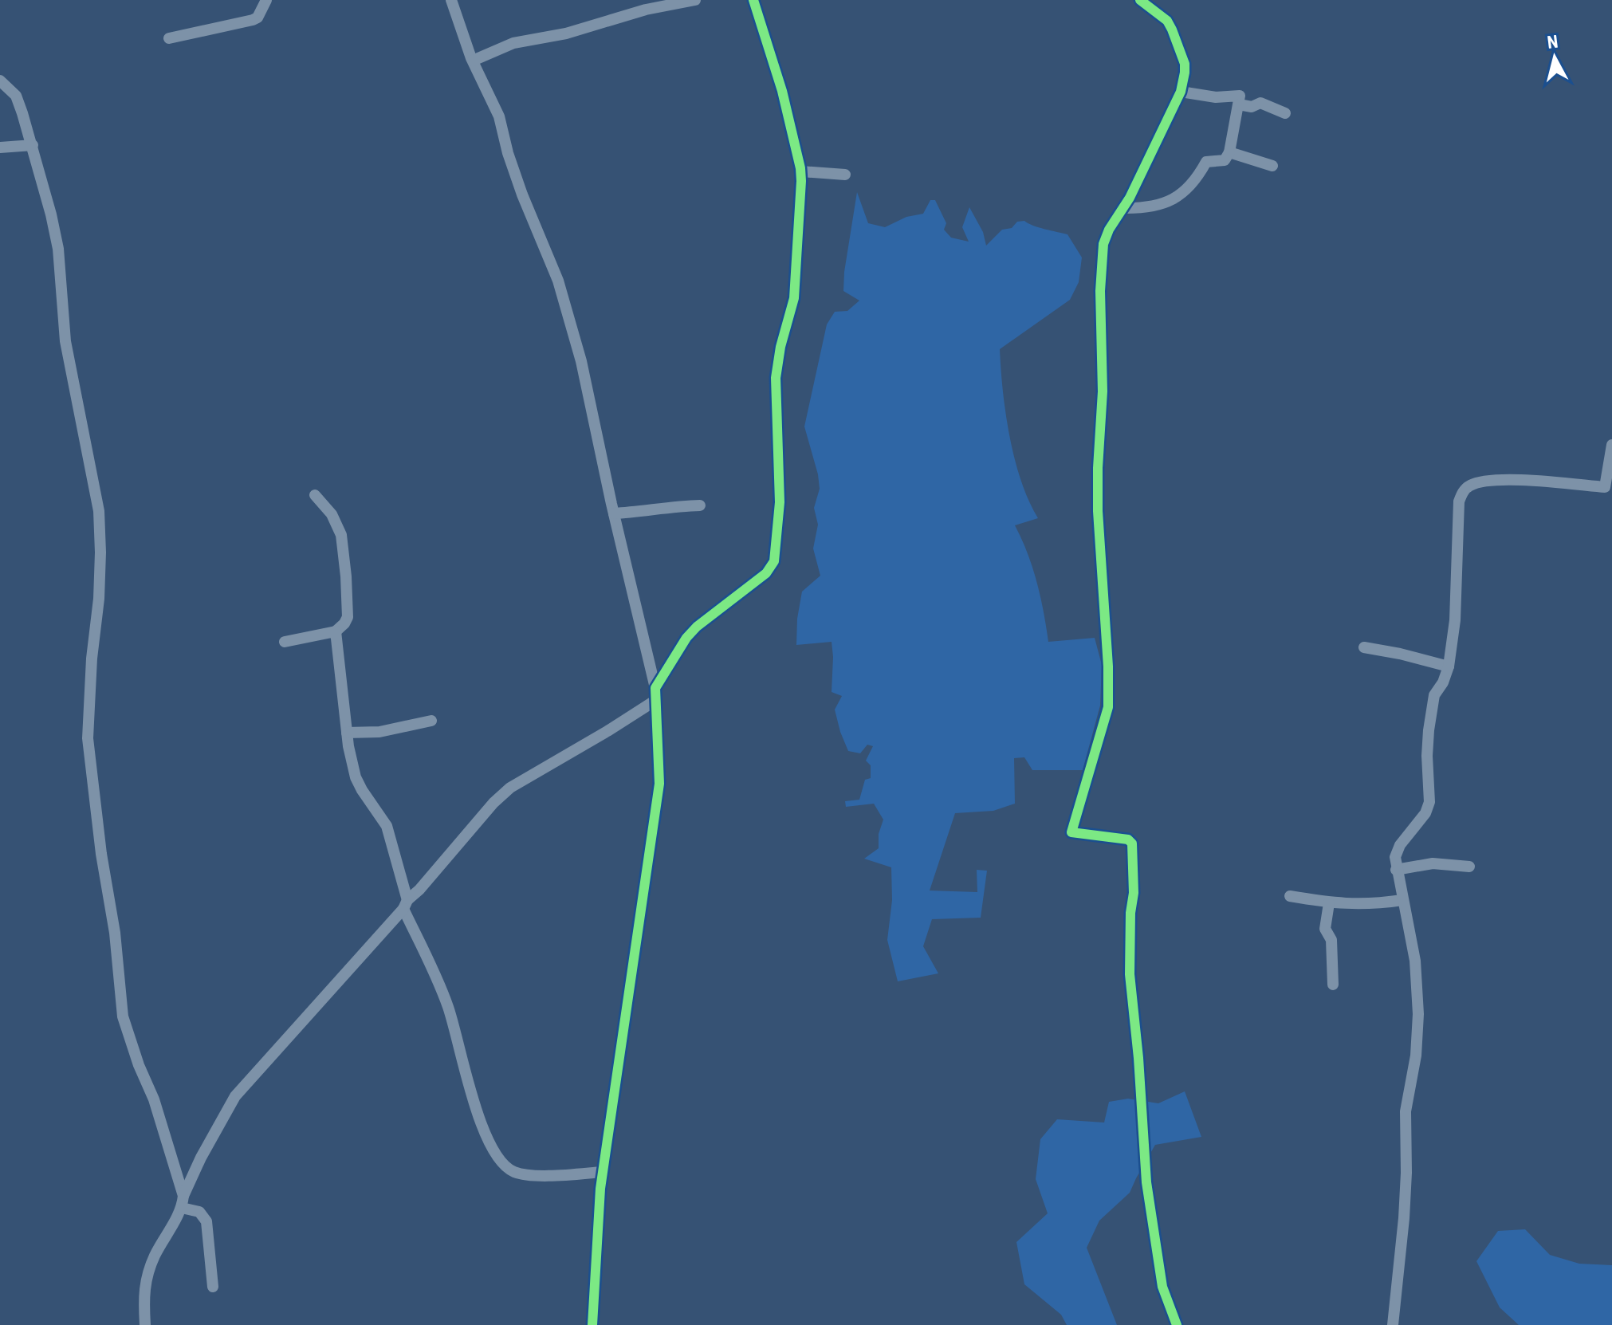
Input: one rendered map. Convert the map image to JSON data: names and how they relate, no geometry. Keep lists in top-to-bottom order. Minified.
{"north":"top"}
